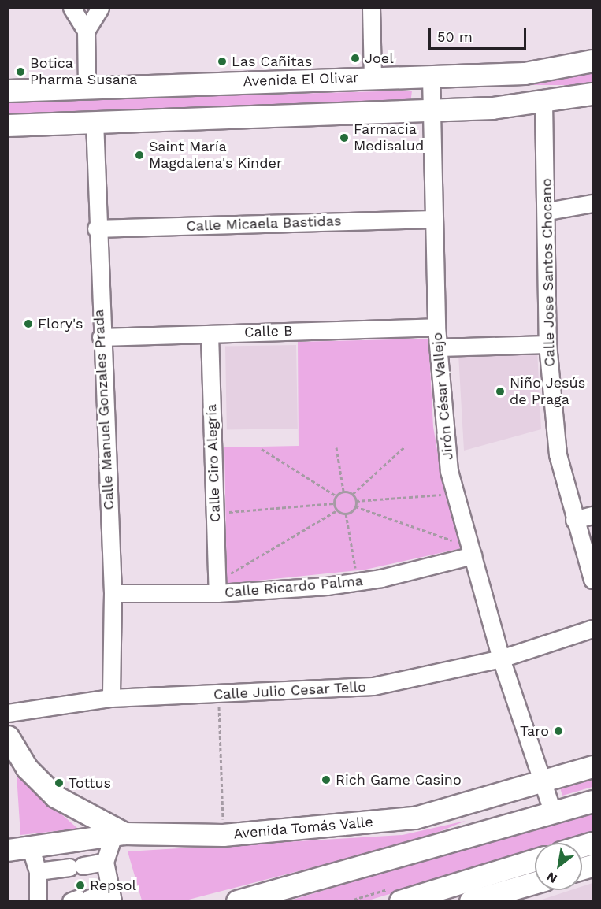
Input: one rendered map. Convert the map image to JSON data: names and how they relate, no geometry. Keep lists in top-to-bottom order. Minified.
{"streets":{"main road":["Avenida El Olivar","Avenida Tomás Valle"],"street":["Calle Micaela Bastidas","Calle Jose Santos Chocano","Calle B","Jirón César Vallejo","Calle Manuel Gonzales Prada","Calle Ciro Alegría","Calle Ricardo Palma","Calle Julio Cesar Tello"]},"crossings":[["Avenida El Olivar","Jirón César Vallejo"],["Calle Micaela Bastidas","Jirón César Vallejo"],["Calle Micaela Bastidas","Calle Manuel Gonzales Prada"],["Calle B","Jirón César Vallejo"],["Calle B","Calle Manuel Gonzales Prada"],["Calle B","Calle Ciro Alegría"],["Jirón César Vallejo","Calle Ricardo Palma"],["Jirón César Vallejo","Calle Julio Cesar Tello"],["Jirón César Vallejo","Avenida Tomás Valle"],["Calle Manuel Gonzales Prada","Calle Ricardo Palma"],["Calle Manuel Gonzales Prada","Calle Julio Cesar Tello"],["Calle Ciro Alegría","Calle Ricardo Palma"]],"places":["Joel","Las Cañitas","Botica Pharma Susana","Farmacia Medisalud","Saint María Magdalena's Kinder","Flory's","Niño Jesús de Praga","Taro","Rich Game Casino","Tottus","Repsol"],"scale_bar":"50 m","north":"bottom left"}
